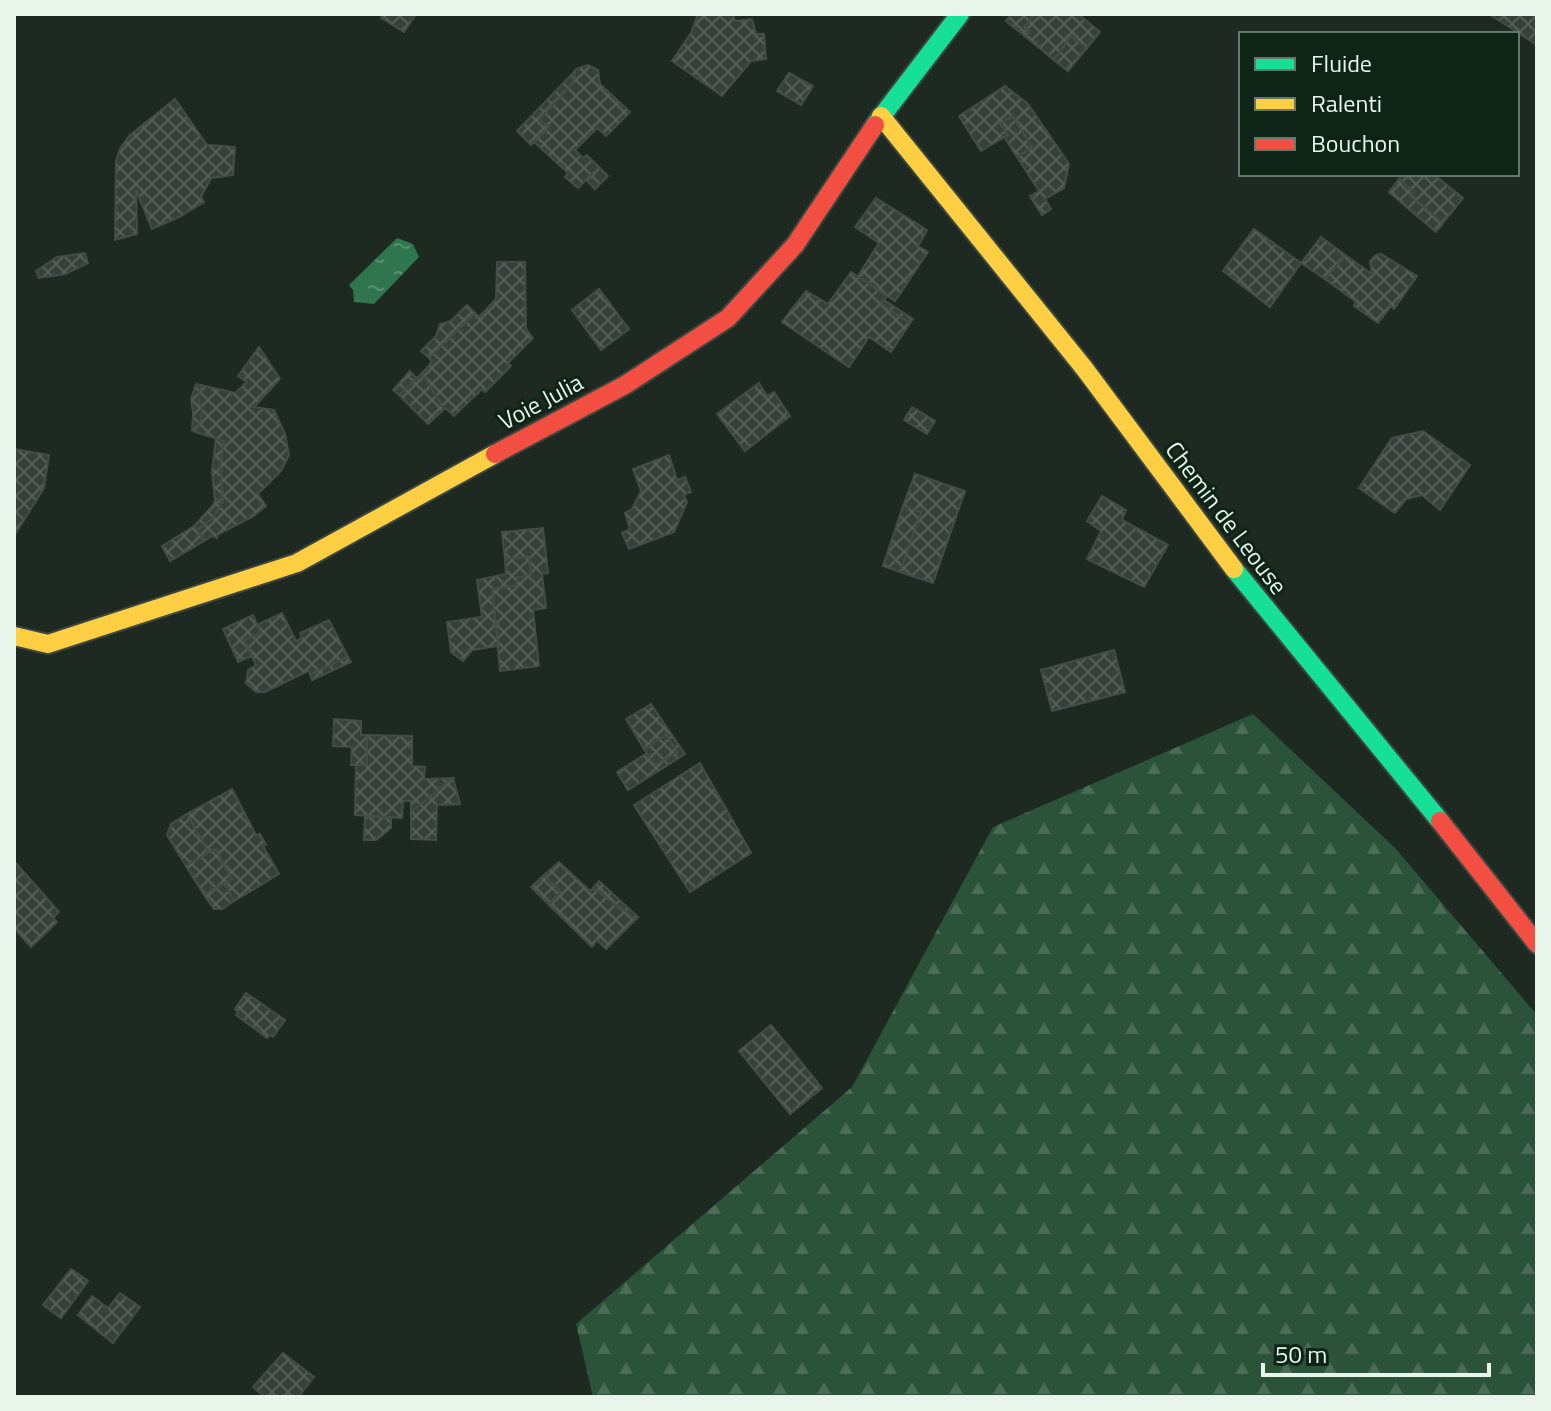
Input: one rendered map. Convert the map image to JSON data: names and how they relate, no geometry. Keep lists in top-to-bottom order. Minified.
{"streets":{"street":["Voie Julia","Chemin de Leouse"]},"crossings":[["Voie Julia","Chemin de Leouse"]],"legend":["Fluide","Ralenti","Bouchon"],"scale_bar":"50 m"}
